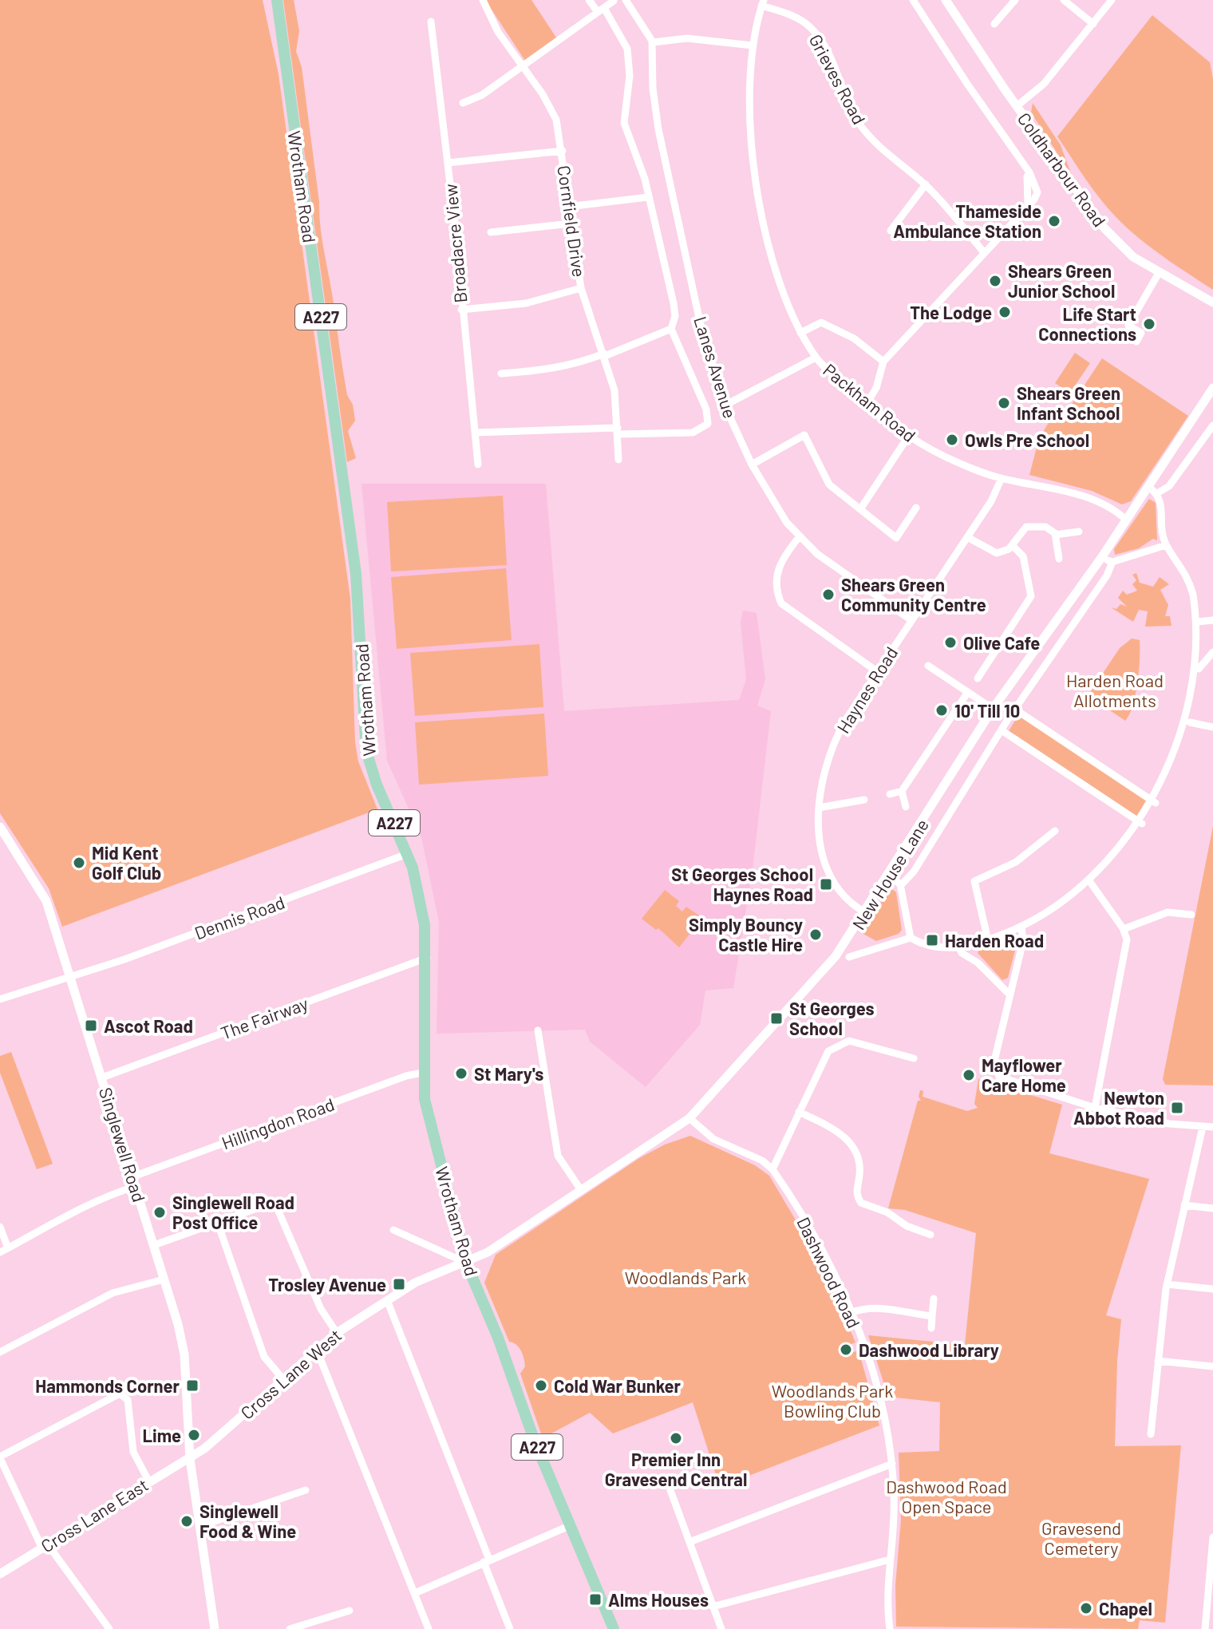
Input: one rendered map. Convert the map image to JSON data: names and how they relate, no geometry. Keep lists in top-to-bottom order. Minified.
{"streets":{"main road":["Wrotham Road","A227"],"street":["Grieves Road","Coldharbour Road","Cornfield Drive","Broadacre View","Lanes Avenue","Packham Road","Haynes Road","New House Lane","Dennis Road","The Fairway","Hillingdon Road","Singlewell Road","Dashwood Road","Cross Lane West","Cross Lane East"]},"crossings":[["Grieves Road","Packham Road"],["Wrotham Road","New House Lane"],["Wrotham Road","Dennis Road"],["Wrotham Road","The Fairway"],["Wrotham Road","Hillingdon Road"],["Wrotham Road","Cross Lane West"],["Lanes Avenue","Haynes Road"],["Packham Road","Haynes Road"],["Packham Road","New House Lane"],["Haynes Road","New House Lane"],["New House Lane","Dashwood Road"],["New House Lane","Cross Lane West"],["Dennis Road","Singlewell Road"],["The Fairway","Singlewell Road"],["Hillingdon Road","Singlewell Road"],["Singlewell Road","Cross Lane West"],["Singlewell Road","Cross Lane East"],["Cross Lane West","Cross Lane East"]],"parks":["Harden Road Allotments","Woodlands Park","Woodlands Park Bowling Club","Dashwood Road Open Space","Gravesend Cemetery"],"places":{"other":["Thameside Ambulance Station","Shears Green Junior School","The Lodge","Life Start Connections","Shears Green Infant School","Owls Pre School","Shears Green Community Centre","Olive Cafe","10' Till 10","Mid Kent Golf Club","Simply Bouncy Castle Hire","St Mary's","Mayflower Care Home","Singlewell Road Post Office","Dashwood Library","Cold War Bunker","Lime","Premier Inn Gravesend Central","Singlewell Food & Wine","Chapel"],"transit":["St Georges School Haynes Road","Harden Road","St Georges School","Ascot Road","Newton Abbot Road","Trosley Avenue","Hammonds Corner","Alms Houses"]}}
